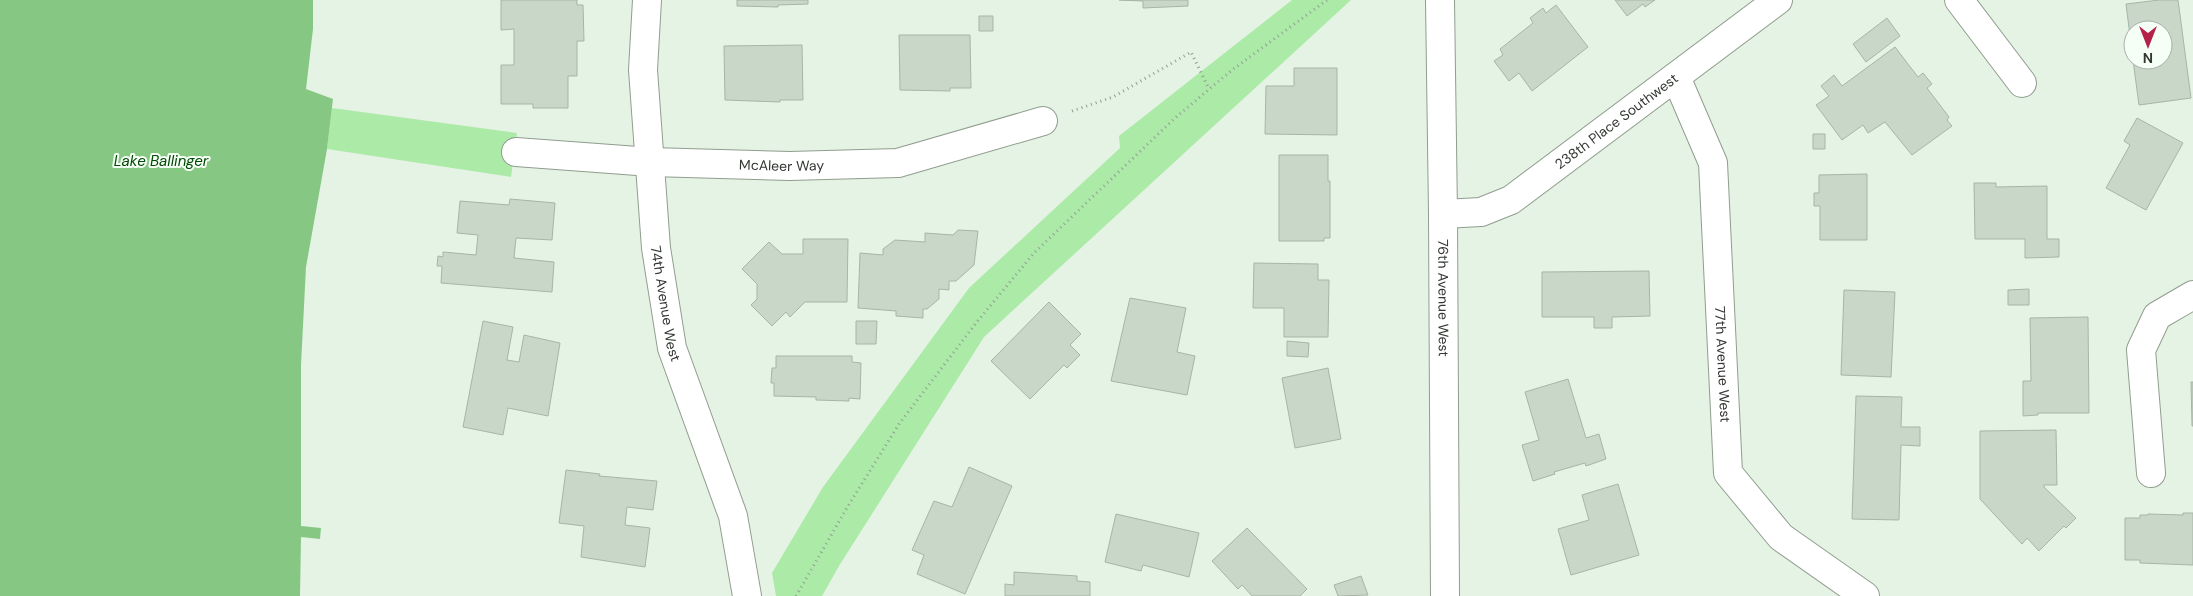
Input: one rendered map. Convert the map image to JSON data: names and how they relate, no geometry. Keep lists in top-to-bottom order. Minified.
{"streets":{"street":["238th Place Southwest","McAleer Way","76th Avenue West","74th Avenue West","77th Avenue West"]},"crossings":[["238th Place Southwest","76th Avenue West"],["238th Place Southwest","77th Avenue West"],["McAleer Way","74th Avenue West"]],"water":["Lake Ballinger"],"north":"bottom"}
